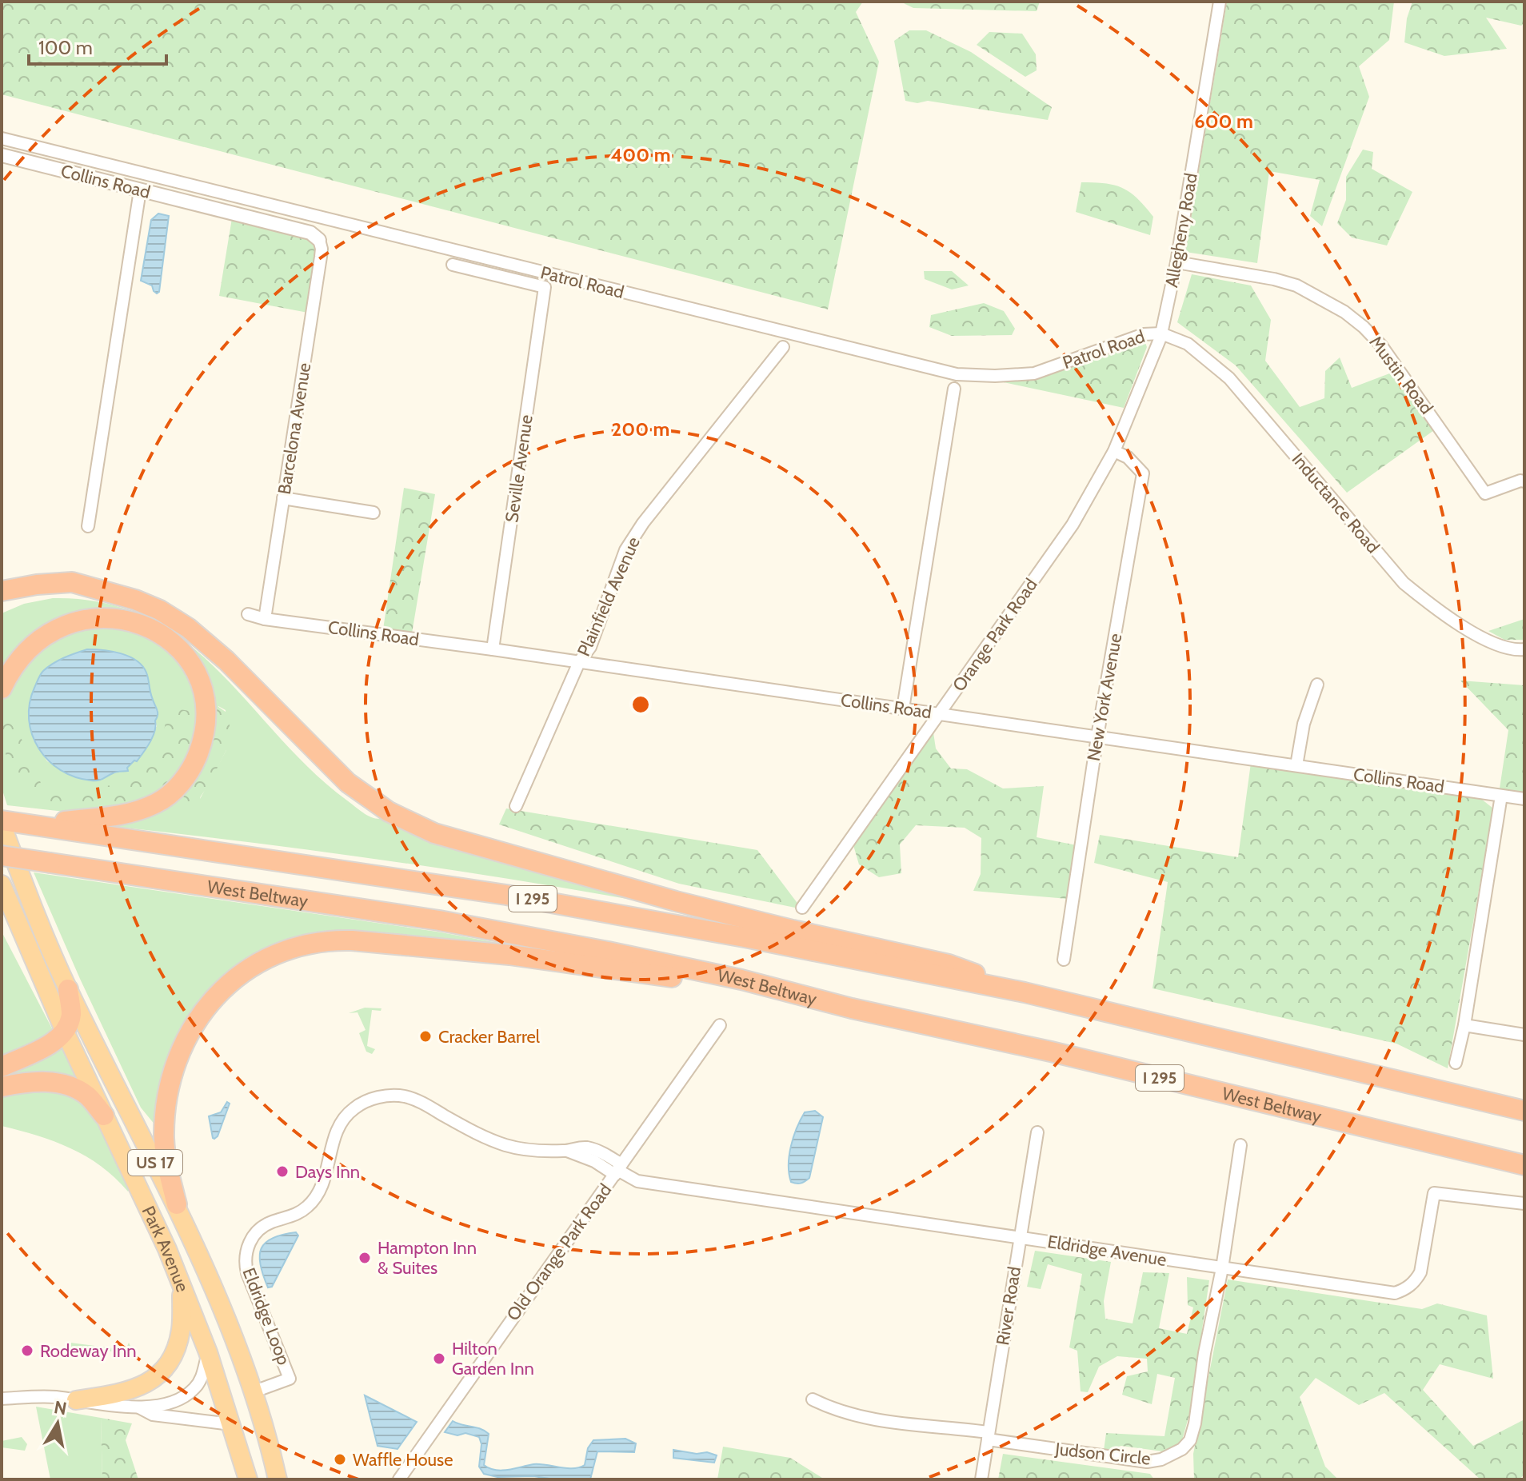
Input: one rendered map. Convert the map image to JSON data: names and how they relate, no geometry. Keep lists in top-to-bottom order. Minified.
{"streets":{"highway":["West Beltway","I 295","US 17","Park Avenue"],"street":["Collins Road","Allegheny Road","Patrol Road","Mustin Road","Barcelona Avenue","Seville Avenue","Inductance Road","Plainfield Avenue","Orange Park Road","New York Avenue","Eldridge Avenue","Old Orange Park Road","River Road","Eldridge Loop","Judson Circle"]},"crossings":[["Collins Road","Barcelona Avenue"],["Collins Road","Seville Avenue"],["Collins Road","Plainfield Avenue"],["Collins Road","Orange Park Road"],["Collins Road","New York Avenue"],["Allegheny Road","Patrol Road"],["Allegheny Road","Mustin Road"],["Allegheny Road","Inductance Road"],["Allegheny Road","Orange Park Road"],["Allegheny Road","New York Avenue"],["Patrol Road","Inductance Road"],["Orange Park Road","New York Avenue"],["West Beltway","US 17"],["US 17","Park Avenue"],["Park Avenue","Eldridge Loop"],["Eldridge Avenue","Old Orange Park Road"],["Eldridge Avenue","River Road"],["Eldridge Avenue","Eldridge Loop"],["Eldridge Avenue","Judson Circle"],["Old Orange Park Road","Eldridge Loop"],["River Road","Judson Circle"]],"places":["Cracker Barrel","Days Inn","Hampton Inn & Suites","Rodeway Inn","Hilton Garden Inn","Waffle House"],"scale_bar":"100 m","north":"top","rings":["600 m","400 m","200 m"]}
